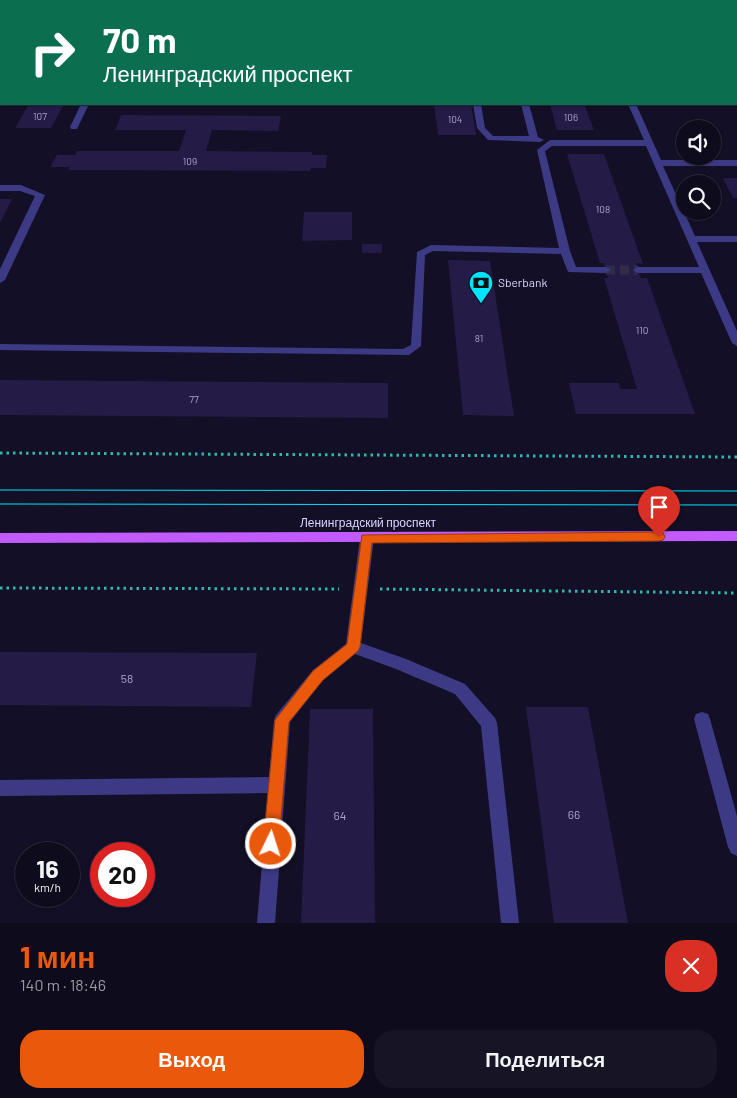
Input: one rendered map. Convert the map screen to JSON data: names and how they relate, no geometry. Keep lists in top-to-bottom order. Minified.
{"streets":{"main road":["Ленинградский проспект"]},"places":{"bank":["Sberbank"]},"house_numbers":["107","106","104","109","108","110","81","77","58","66","64"],"page":{"turn":["70 m","Ленинградский проспект"],"speed":"16 km/h","limit":"20","heading":["1 мин","140 m · 18:46"],"buttons":["Выход","Поделиться"]}}
